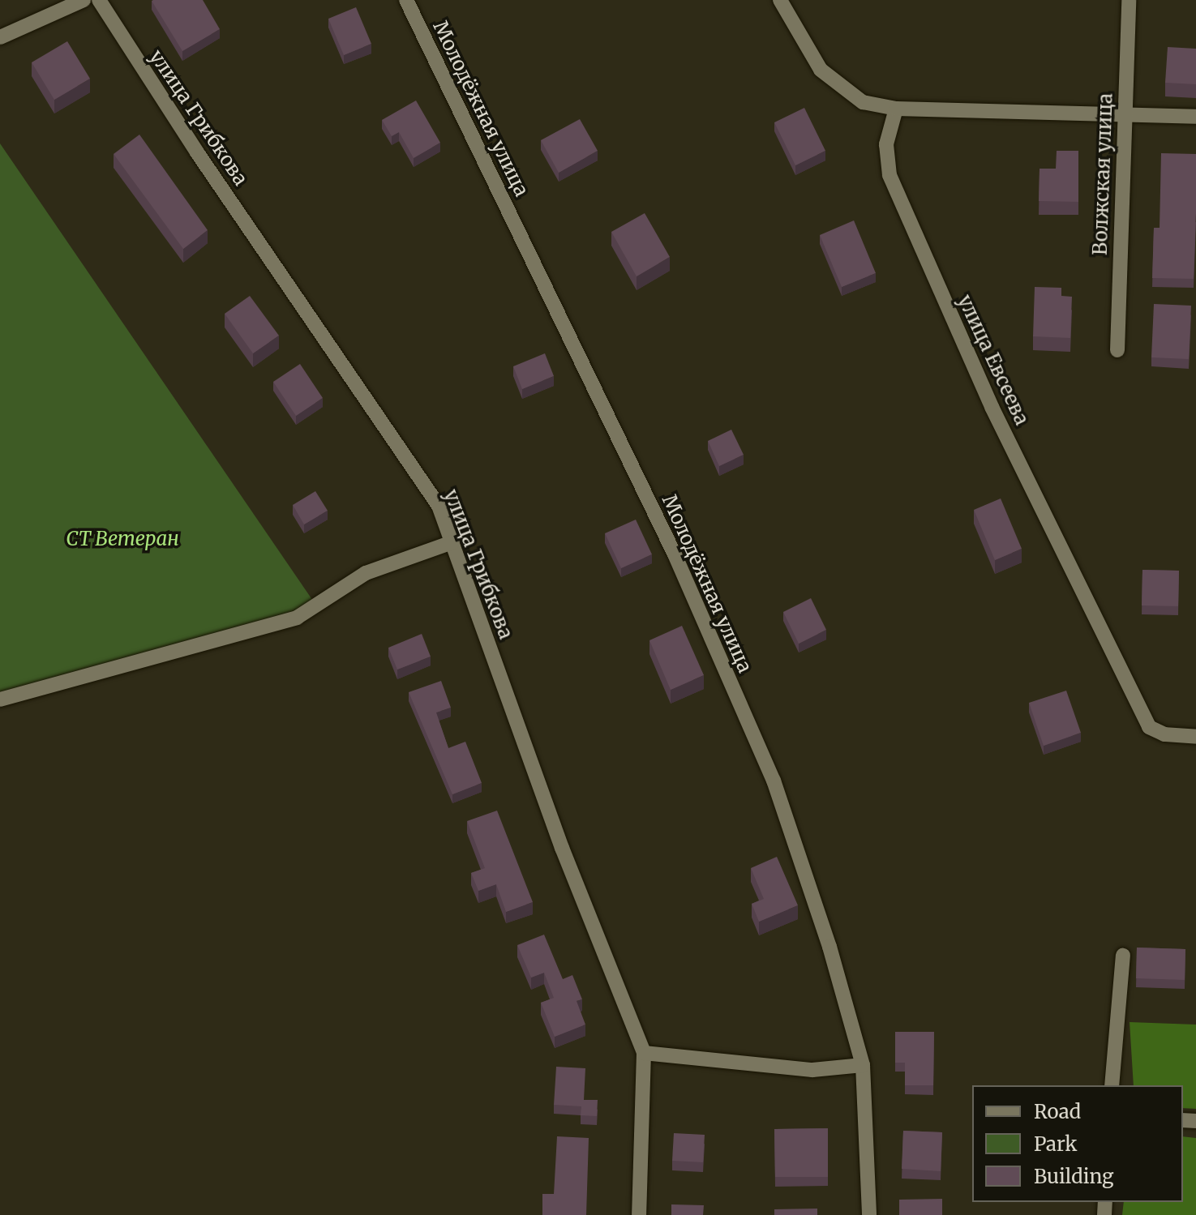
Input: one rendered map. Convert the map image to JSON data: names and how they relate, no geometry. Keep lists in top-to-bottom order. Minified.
{"streets":{"street":["Молодёжная улица","улица Грибкова","Волжская улица","улица Евсеева"]},"parks":["СТ Ветеран"],"legend":["Road","Park","Building"]}
